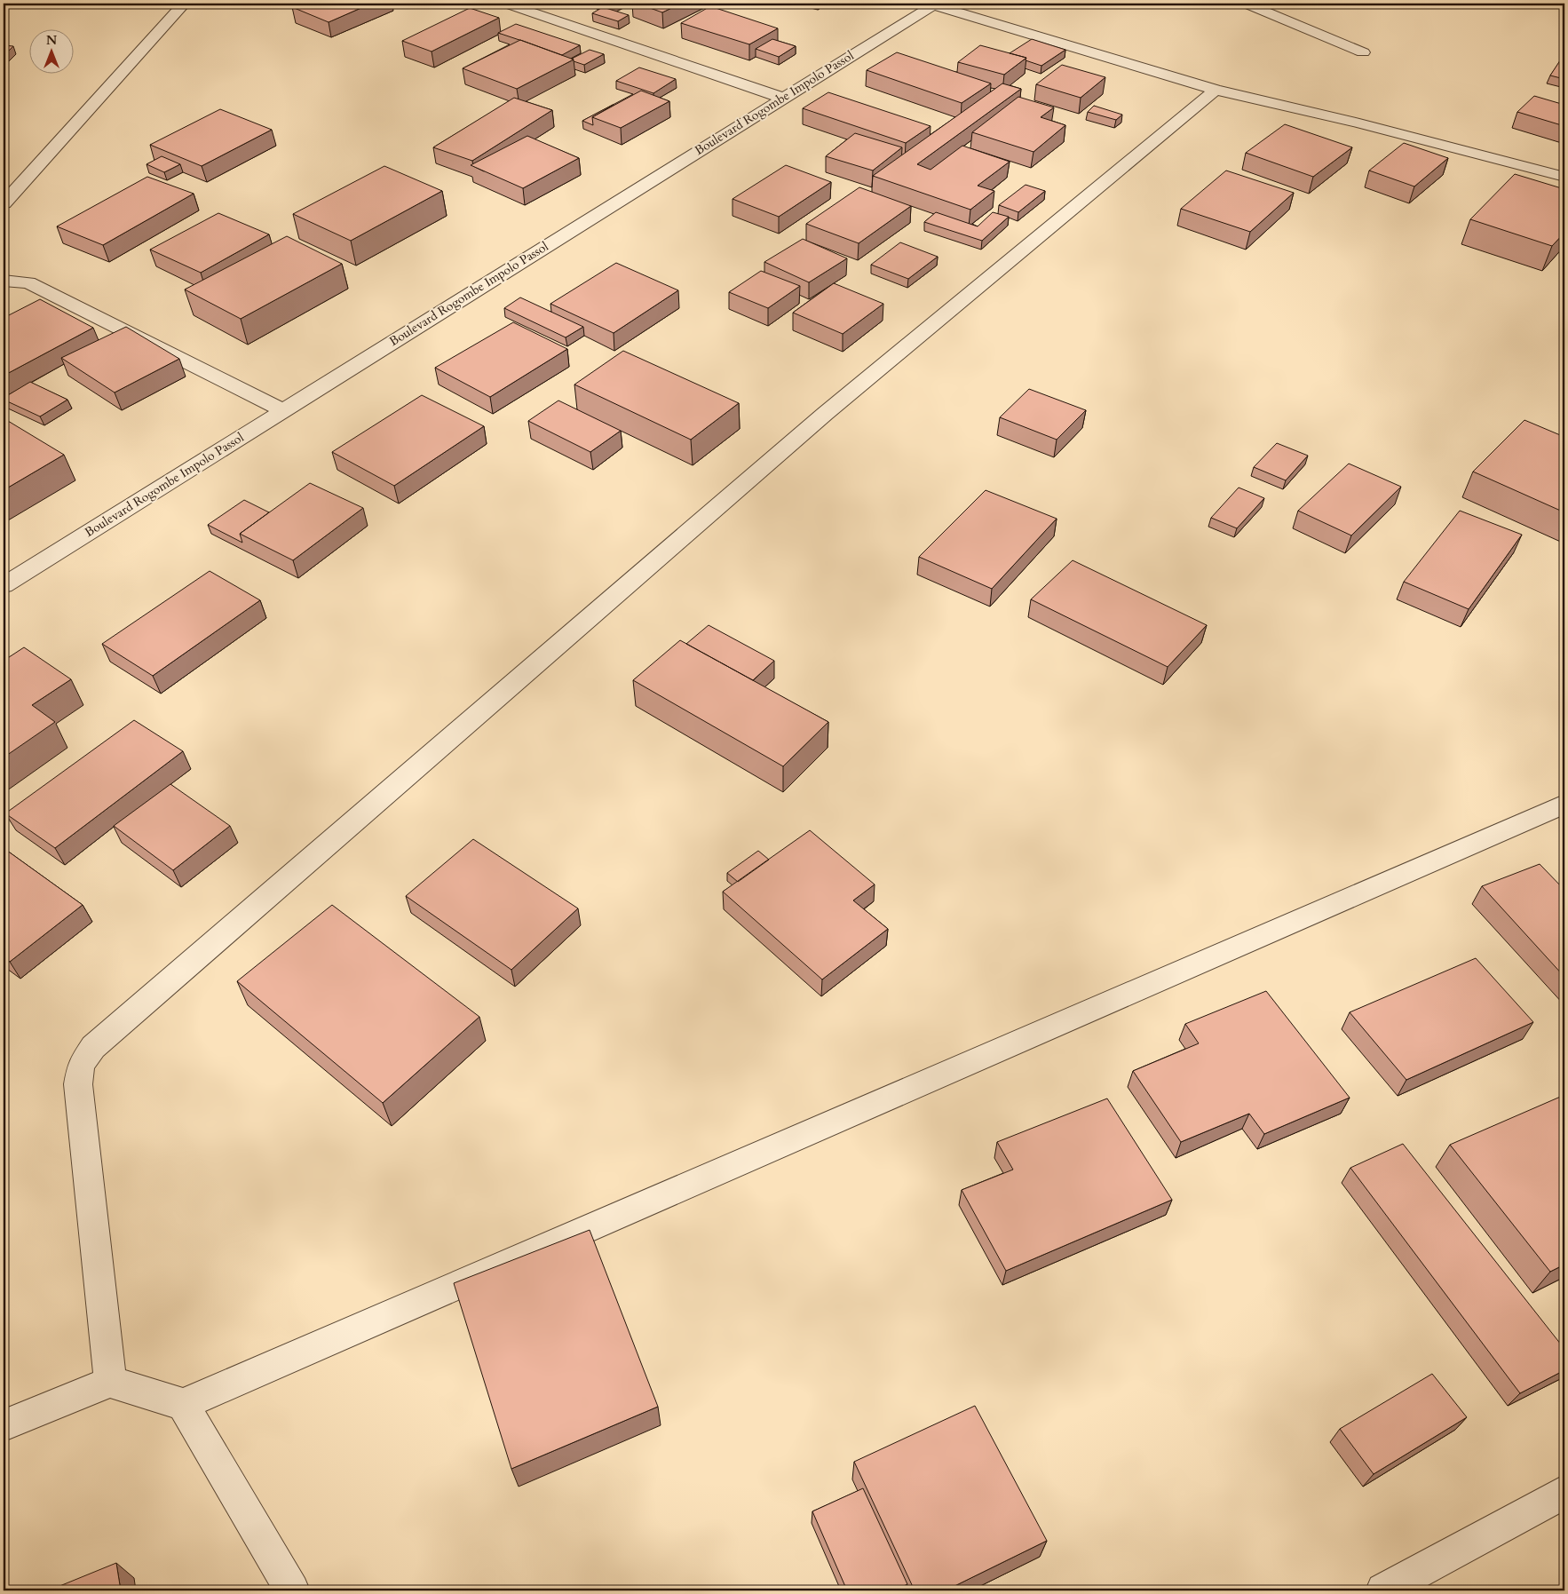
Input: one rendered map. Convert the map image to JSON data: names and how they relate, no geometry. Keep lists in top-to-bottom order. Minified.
{"streets":{"street":["Boulevard Rogombe Impolo Passol"]},"north":"top"}
